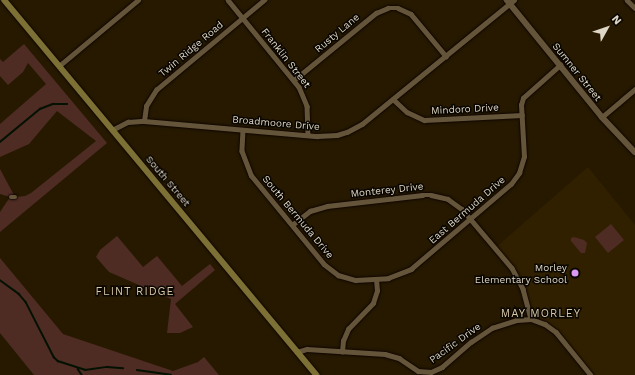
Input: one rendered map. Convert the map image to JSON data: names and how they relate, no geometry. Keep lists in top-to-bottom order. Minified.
{"streets":{"main road":["South Street"],"street":["Rusty Lane","Twin Ridge Road","Franklin Street","Sumner Street","Mindoro Drive","Broadmoore Drive","Monterey Drive","East Bermuda Drive","South Bermuda Drive","Pacific Drive"]},"crossings":[["Rusty Lane","Franklin Street"],["Rusty Lane","Broadmoore Drive"],["Twin Ridge Road","Franklin Street"],["Twin Ridge Road","Broadmoore Drive"],["Franklin Street","Broadmoore Drive"],["Sumner Street","Broadmoore Drive"],["Sumner Street","East Bermuda Drive"],["Mindoro Drive","Broadmoore Drive"],["Mindoro Drive","East Bermuda Drive"],["Broadmoore Drive","South Street"],["Broadmoore Drive","South Bermuda Drive"],["South Street","Pacific Drive"],["Monterey Drive","East Bermuda Drive"],["Monterey Drive","South Bermuda Drive"],["Monterey Drive","Pacific Drive"],["East Bermuda Drive","South Bermuda Drive"]],"districts":["FLINT RIDGE","MAY MORLEY"],"places":["Morley Elementary School"],"north":"top right"}
